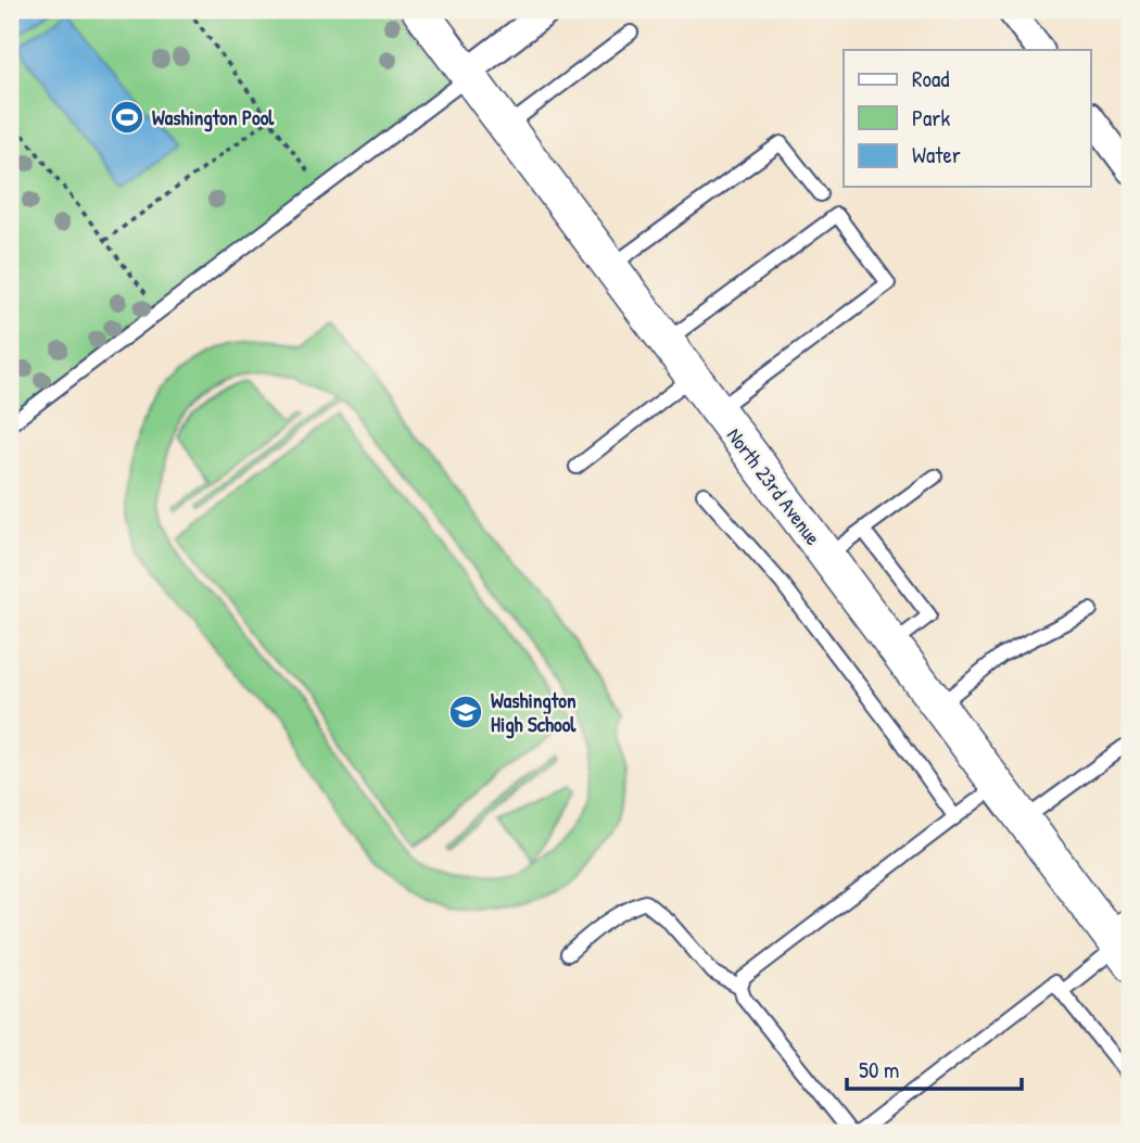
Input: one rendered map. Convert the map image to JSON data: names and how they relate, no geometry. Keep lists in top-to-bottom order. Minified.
{"streets":{"street":["North 23rd Avenue"]},"places":{"sports":["Washington Pool"],"school or university":["Washington High School"]},"legend":["Road","Park","Water"],"scale_bar":"50 m"}
